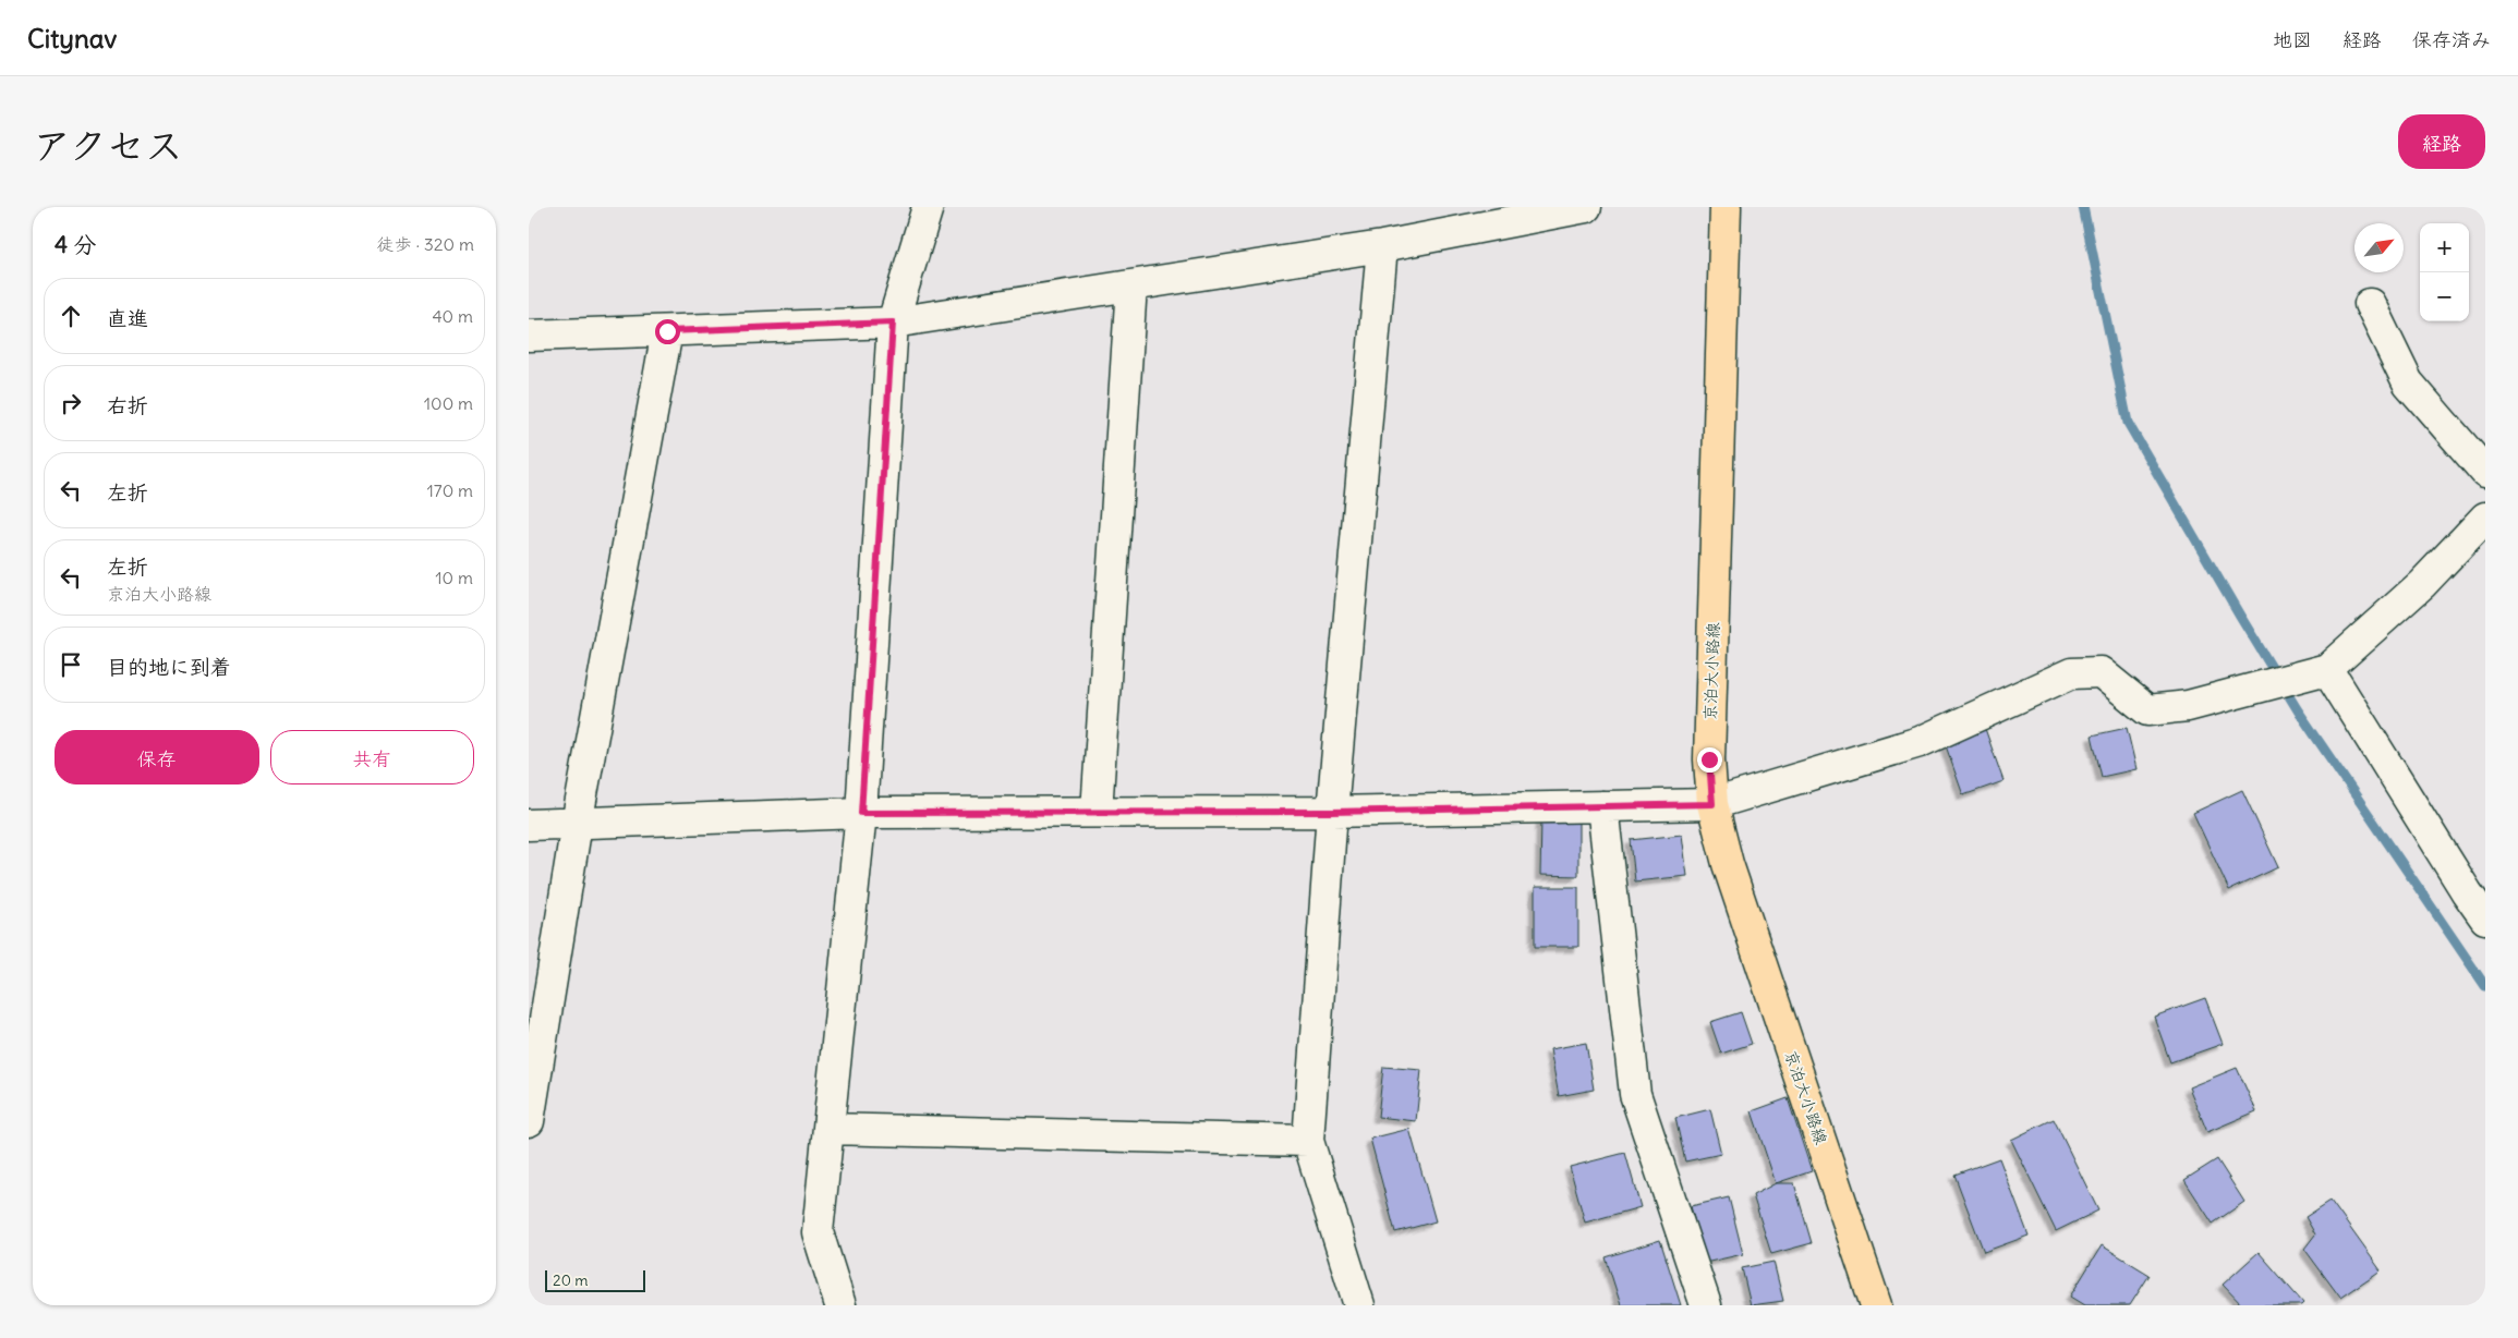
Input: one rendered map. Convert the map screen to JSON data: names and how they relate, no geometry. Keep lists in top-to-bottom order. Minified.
{"streets":{"main road":["京泊大小路線"]},"scale_bar":"20 m","north":"top right","page":{"header":"Citynav","nav":["地図","経路","保存済み"],"title":"アクセス","buttons":["経路",["保存","共有"]],"heading":["4 分","徒歩 · 320 m"],"map_buttons":["+","−"],"list":[["直進","40 m"],["右折","100 m"],["左折","170 m"],["左折","京泊大小路線","10 m"],"目的地に到着"],"scale":"20 m"}}
